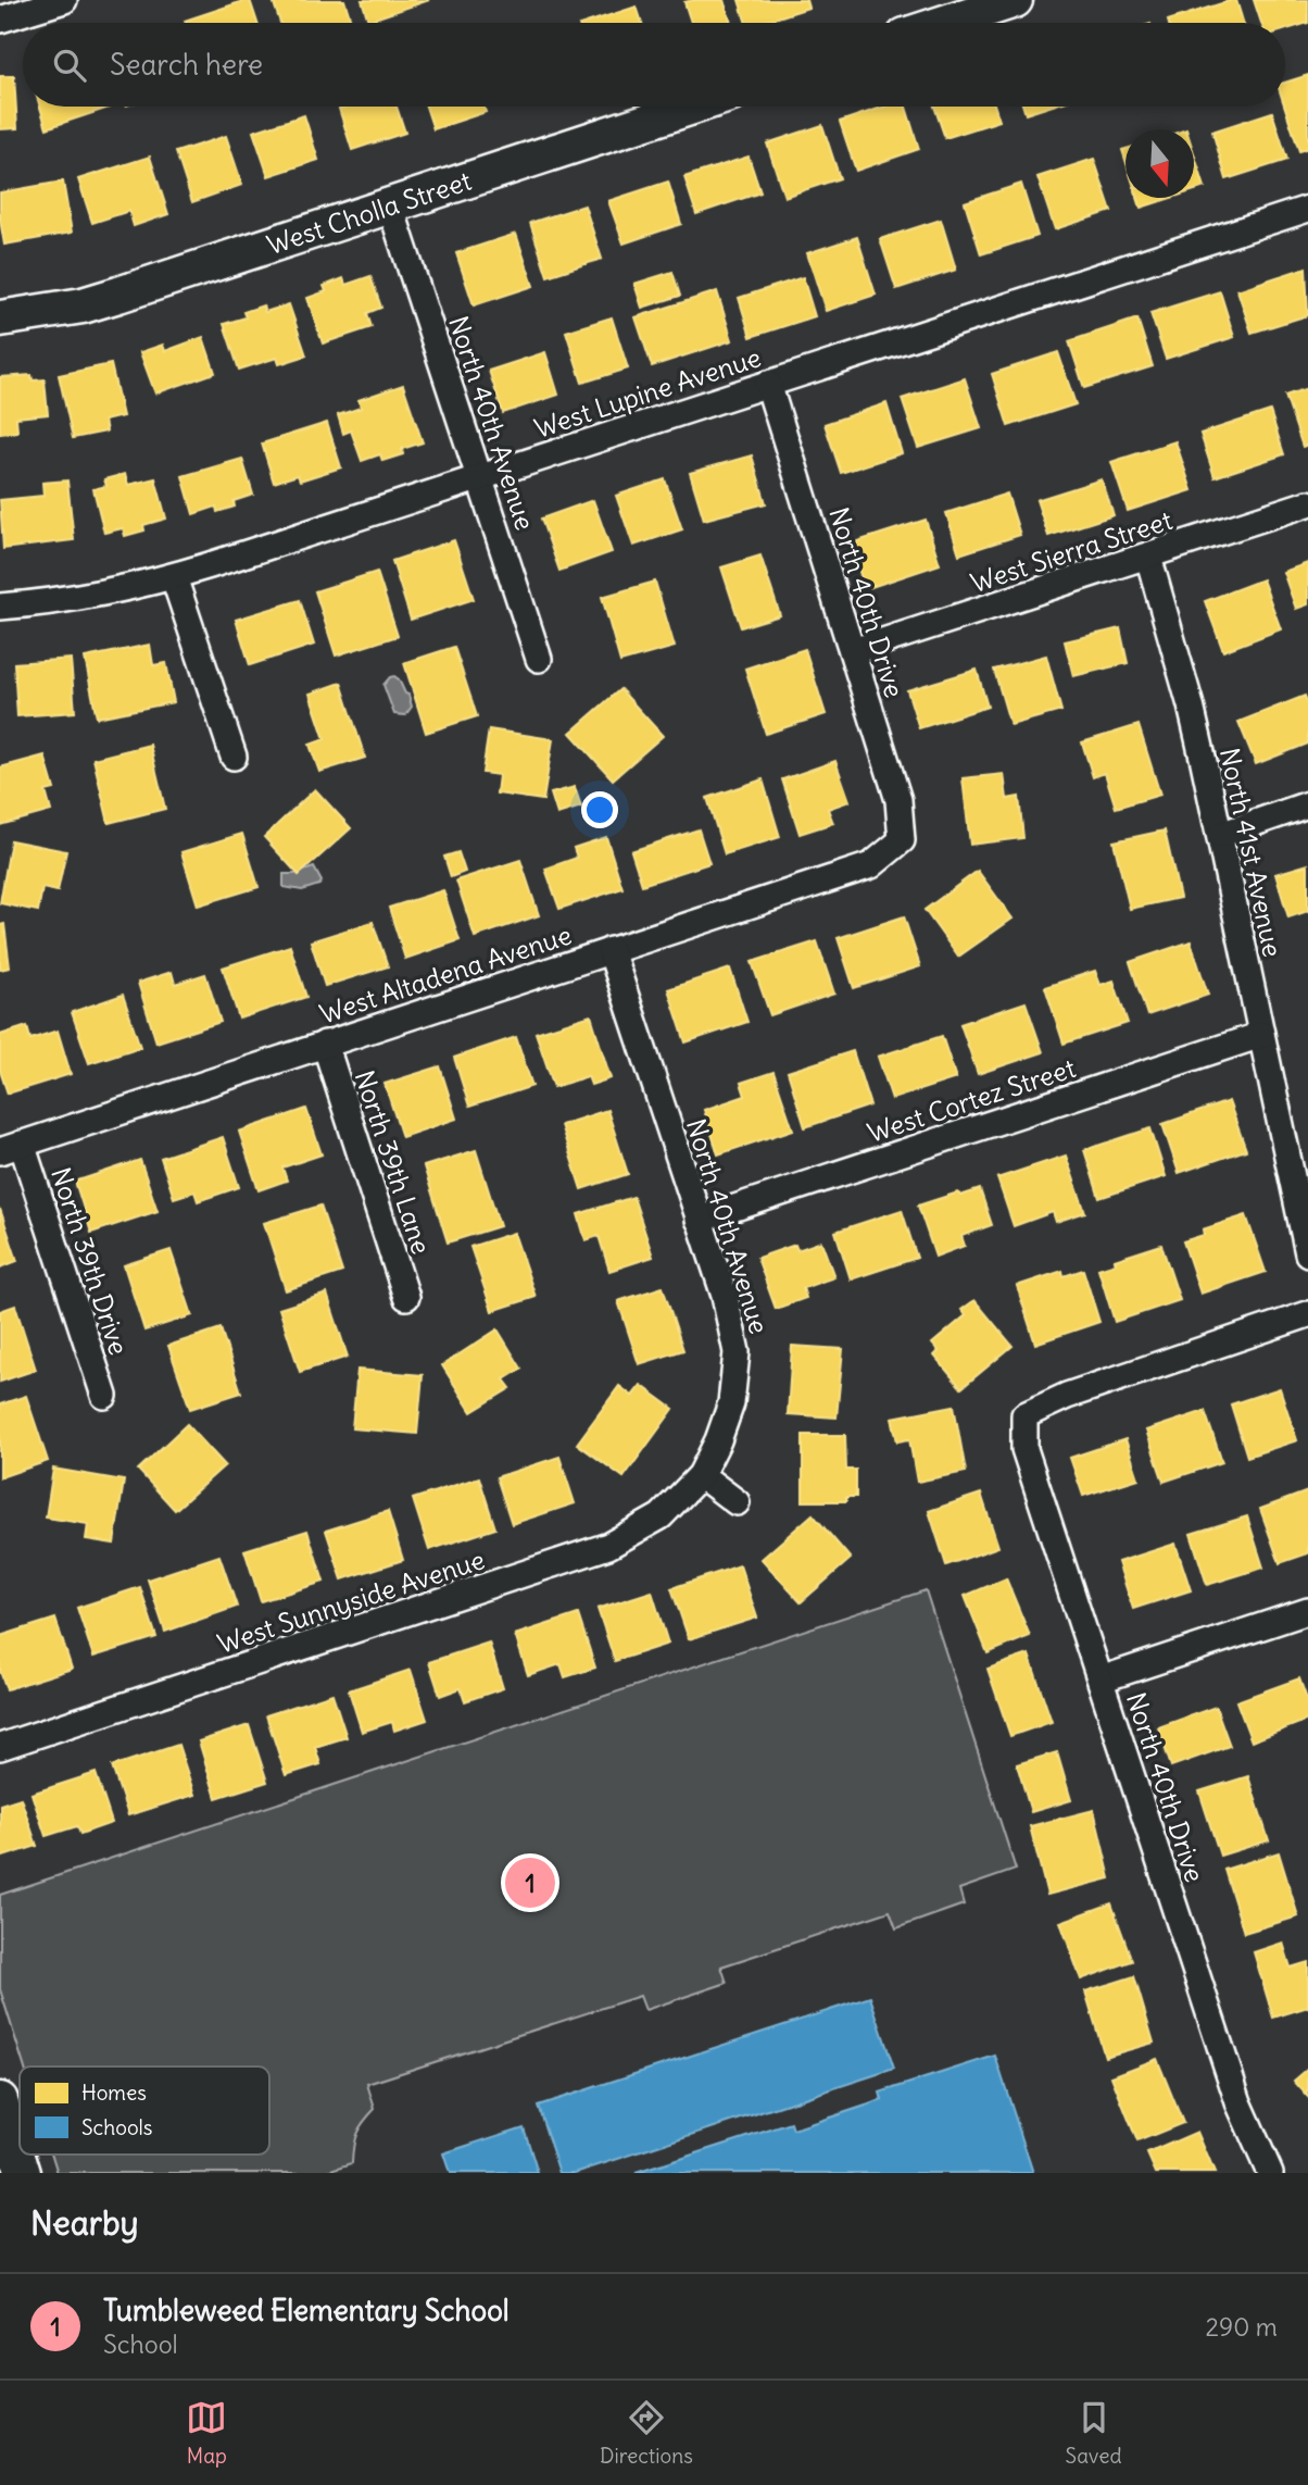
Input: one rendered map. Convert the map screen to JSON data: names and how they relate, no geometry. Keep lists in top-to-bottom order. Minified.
{"streets":{"street":["West Cholla Street","West Lupine Avenue","North 40th Avenue","West Sierra Street","North 40th Drive","North 41st Avenue","West Altadena Avenue","West Cortez Street","North 39th Lane","North 39th Drive","West Sunnyside Avenue"]},"crossings":[["West Cholla Street","North 40th Avenue"],["West Lupine Avenue","North 40th Avenue"],["West Lupine Avenue","North 40th Drive"],["North 40th Avenue","West Altadena Avenue"],["North 40th Avenue","West Cortez Street"],["North 40th Avenue","West Sunnyside Avenue"],["West Sierra Street","North 40th Drive"],["West Sierra Street","North 41st Avenue"],["North 40th Drive","West Altadena Avenue"],["North 41st Avenue","West Cortez Street"],["West Altadena Avenue","North 39th Lane"],["West Altadena Avenue","North 39th Drive"]],"legend":["Homes","Schools"],"north":"bottom","page":{"search":"Search here","pins":"1","heading":"Nearby","list":[{"mark":"1","name":"Tumbleweed Elementary School","note":"School","value":"290 m"}],"nav":["Map","Directions","Saved"]}}
